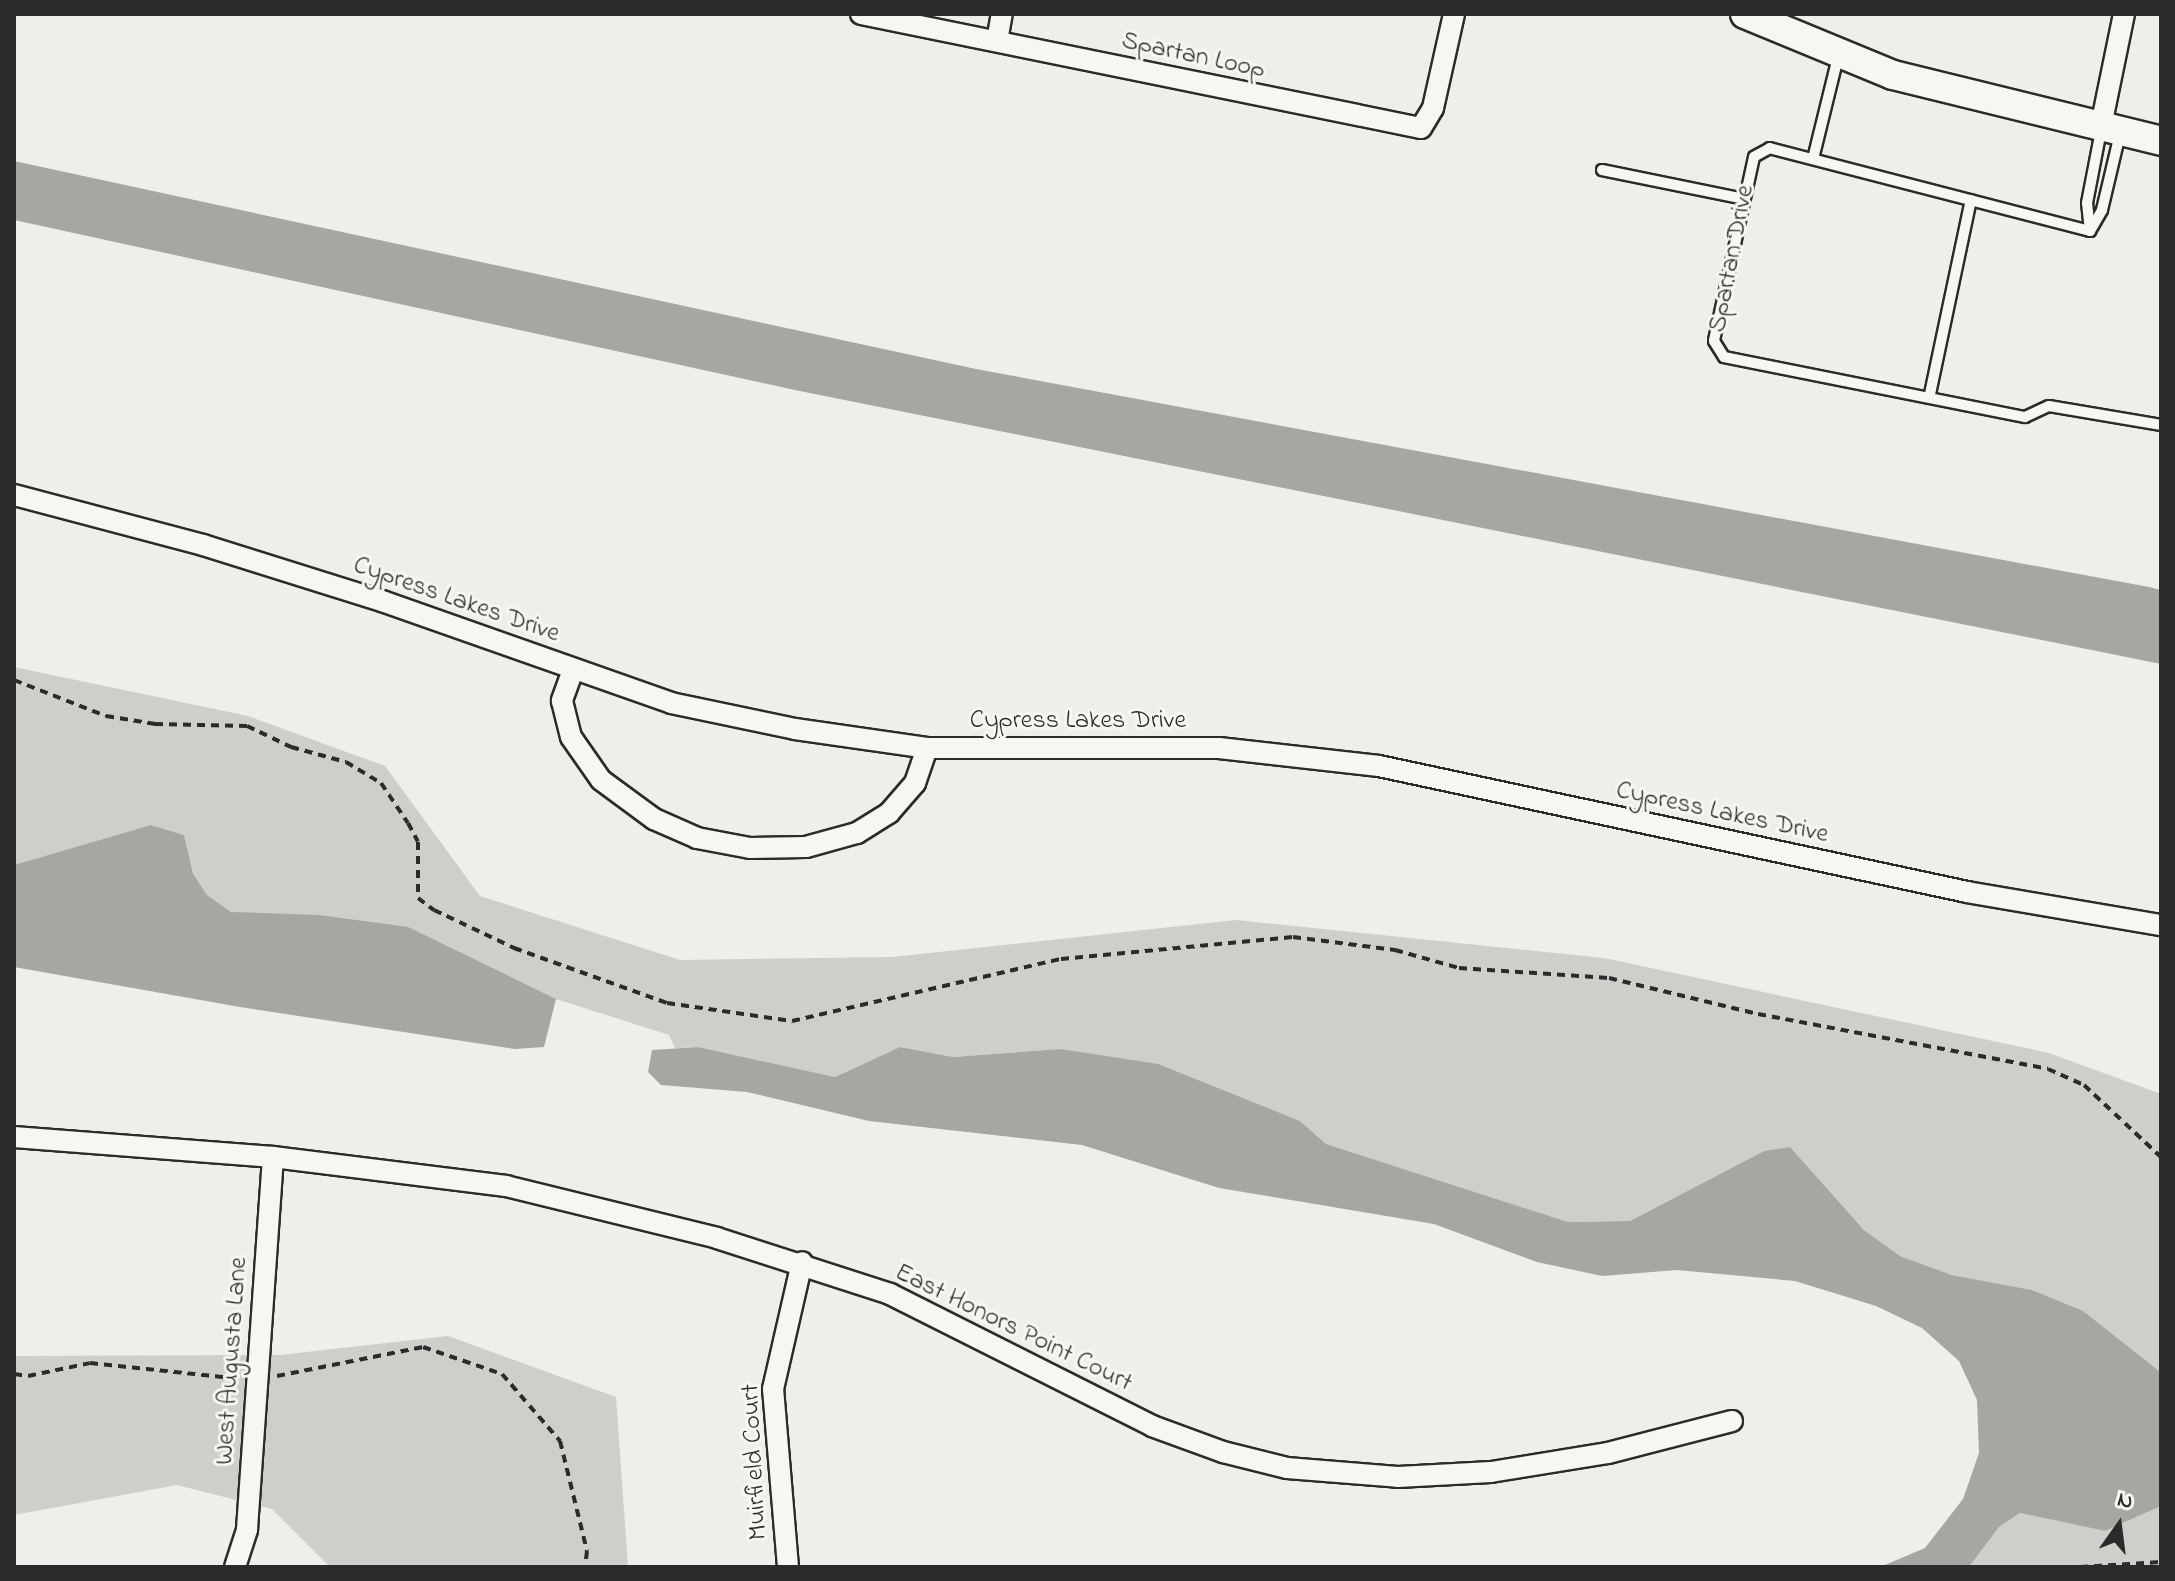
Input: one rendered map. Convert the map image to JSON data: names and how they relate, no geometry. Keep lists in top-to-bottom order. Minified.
{"streets":{"street":["Spartan Loop","Cypress Lakes Drive","East Honors Point Court","West Augusta Lane","Muirfield Court"],"lane":["Spartan Drive"]},"crossings":[["East Honors Point Court","West Augusta Lane"],["East Honors Point Court","Muirfield Court"]],"north":"top"}
